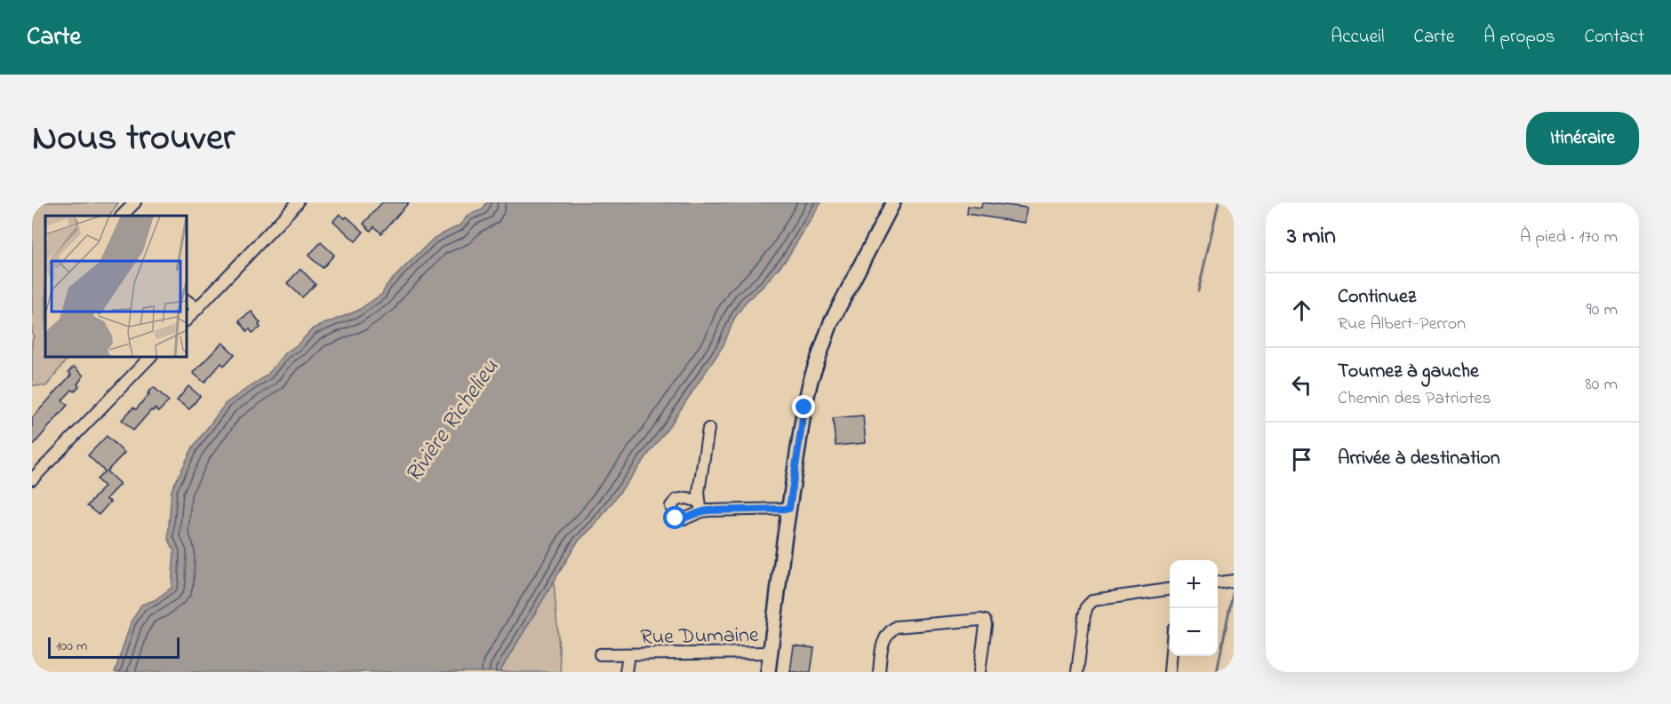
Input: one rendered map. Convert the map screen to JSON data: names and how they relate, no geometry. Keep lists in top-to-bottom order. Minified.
{"streets":{"street":["Rue Dumaine"]},"water":["Rivière Richelieu"],"scale_bar":"100 m","page":{"header":"Carte","nav":["Accueil","Carte","À propos","Contact"],"title":"Nous trouver","buttons":"Itinéraire","heading":["3 min","À pied · 170 m"],"list":[["Continuez","Rue Albert-Perron","90 m"],["Tournez à gauche","Chemin des Patriotes","80 m"],"Arrivée à destination"],"map_buttons":["+","−"],"scale":"100 m"}}
